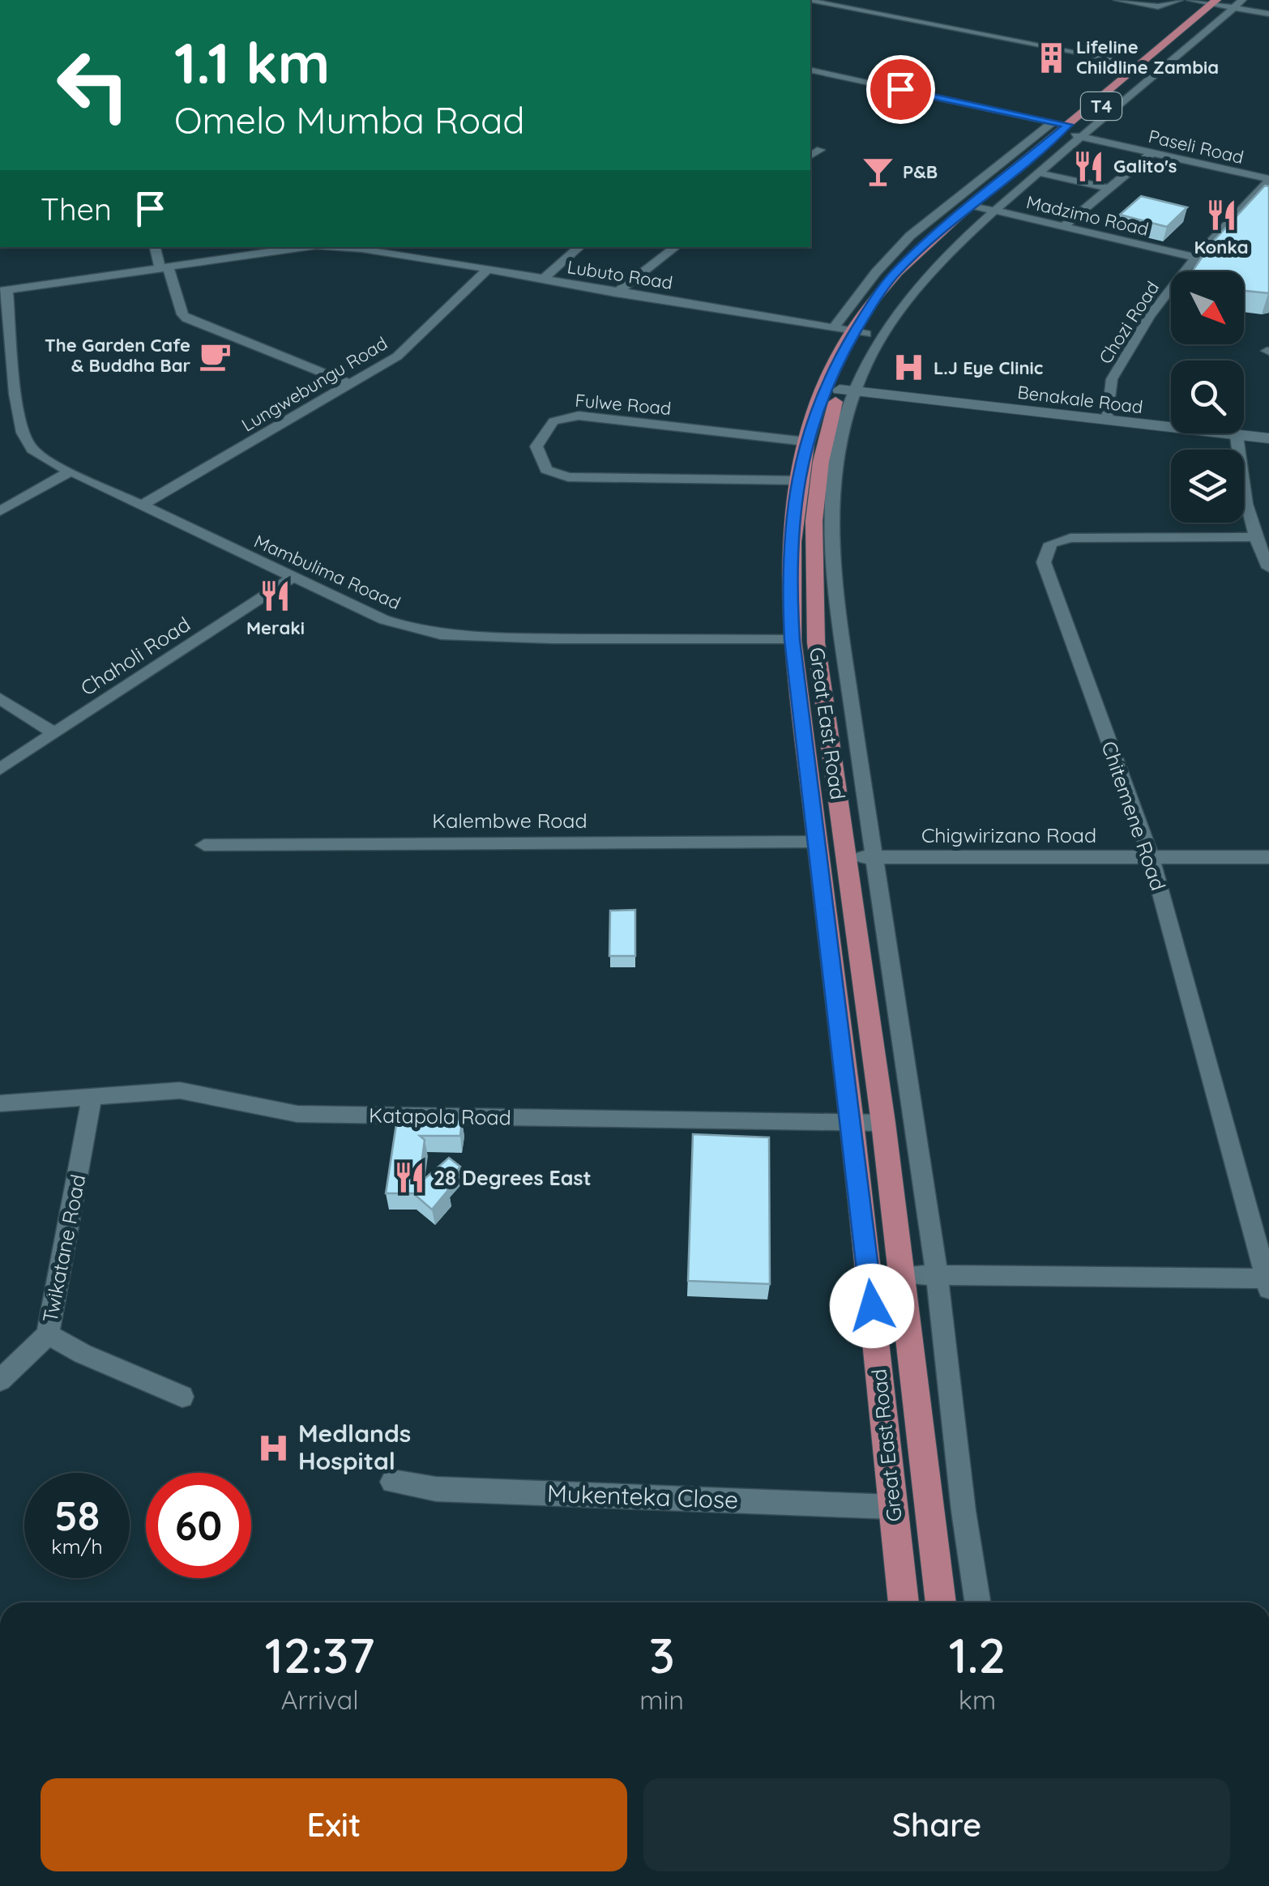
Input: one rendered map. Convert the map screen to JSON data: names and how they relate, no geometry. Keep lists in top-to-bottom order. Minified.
{"streets":{"main road":["T4","Great East Road"],"street":["Paseli Road","Madzimo Road","Lubuto Road","Chozi Road","Lungwebungu Road","Benakale Road","Fulwe Road","Mambulima Roaad","Chaholi Road","Chitemene Road","Kalembwe Road","Chigwirizano Road","Katapola Road","Twikatane Road","Mukenteka Close"]},"crossings":[["Paseli Road","Chozi Road"],["Paseli Road","Great East Road"],["Madzimo Road","Chozi Road"],["Madzimo Road","Great East Road"],["Lubuto Road","Lungwebungu Road"],["Lubuto Road","Mambulima Roaad"],["Lubuto Road","Great East Road"],["Chozi Road","Benakale Road"],["Lungwebungu Road","Mambulima Roaad"],["Benakale Road","Great East Road"],["Fulwe Road","Great East Road"],["Mambulima Roaad","Chaholi Road"],["Mambulima Roaad","Great East Road"],["Great East Road","Kalembwe Road"],["Great East Road","Chigwirizano Road"],["Great East Road","Katapola Road"],["Great East Road","Mukenteka Close"],["Chitemene Road","Chigwirizano Road"],["Katapola Road","Twikatane Road"]],"places":{"building":["Lifeline Childline Zambia"],"restaurant":["Galito's","Konka","Meraki","28 Degrees East"],"bar":["P&B"],"cafe":["The Garden Cafe & Buddha Bar"],"hospital":["L.J Eye Clinic","Medlands Hospital"]},"north":"bottom right","page":{"turn":["1.1 km","Omelo Mumba Road"],"then":"Then","speed":"58 km/h","limit":"60","eta":["12:37","Arrival","3","min","1.2","km"],"buttons":["Exit","Share"]}}
